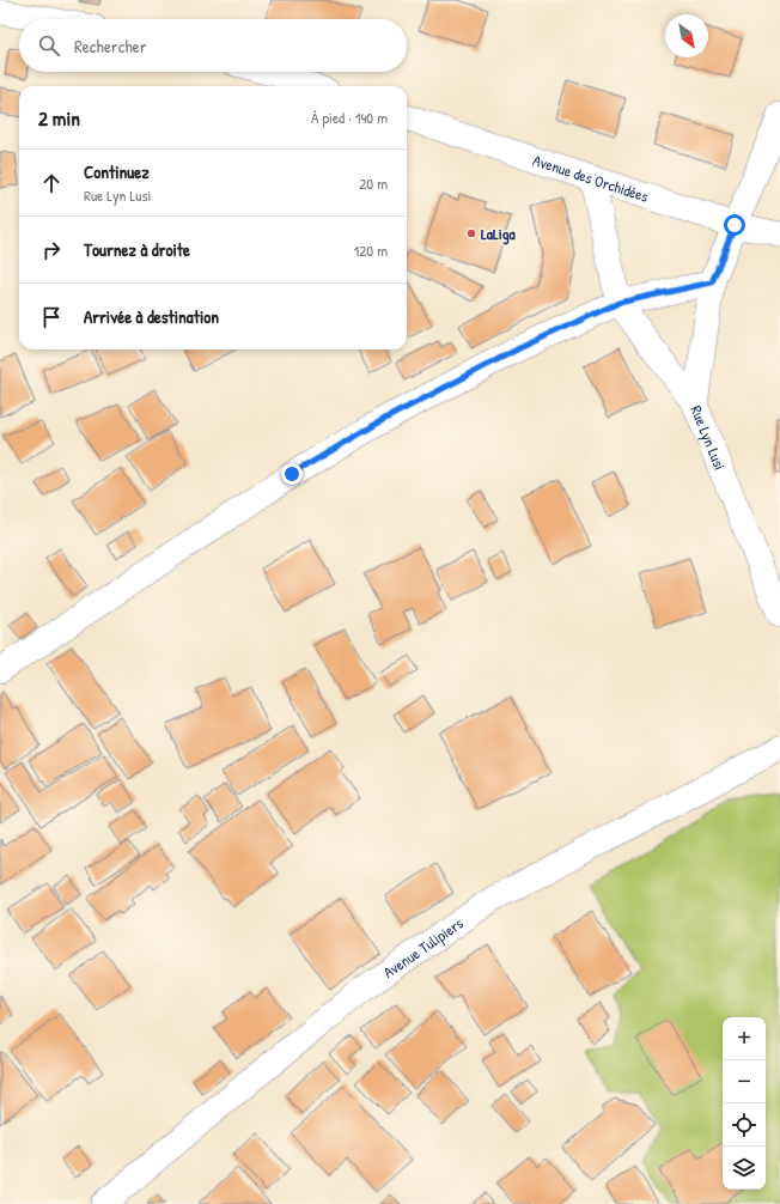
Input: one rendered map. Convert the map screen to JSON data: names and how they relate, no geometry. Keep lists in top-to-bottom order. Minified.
{"streets":{"street":["Avenue des Orchidées","Rue Lyn Lusi","Avenue Tulipiers"]},"crossings":[["Avenue des Orchidées","Rue Lyn Lusi"]],"places":["LaLiga"],"north":"bottom right","page":{"search":"Rechercher","heading":["2 min","À pied · 140 m"],"list":[["Continuez","Rue Lyn Lusi","20 m"],["Tournez à droite","120 m"],"Arrivée à destination"],"map_buttons":["+","−"]}}
